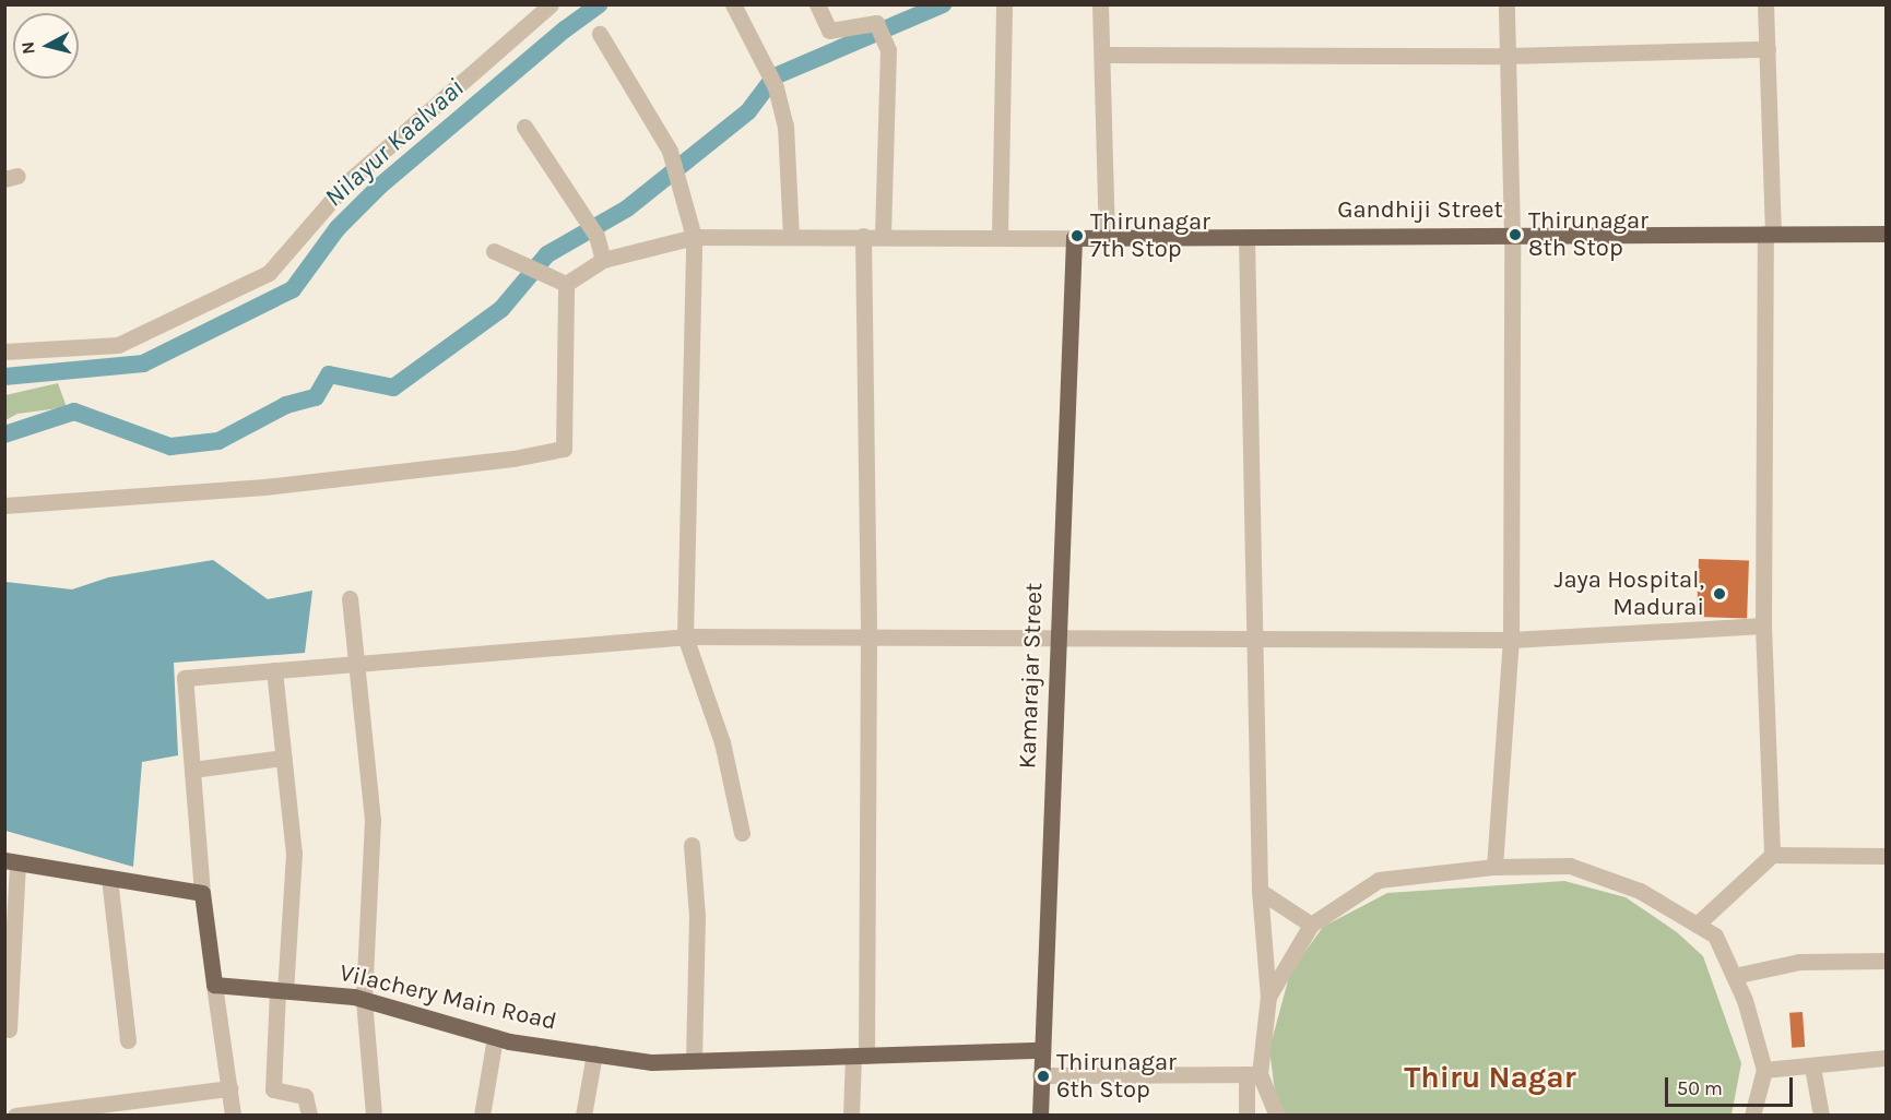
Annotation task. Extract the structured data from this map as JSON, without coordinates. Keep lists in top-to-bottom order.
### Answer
{
  "streets": {
    "main road": ["Gandhiji Street", "Kamarajar Street", "Vilachery Main Road"]
  },
  "crossings": [
    ["Gandhiji Street", "Kamarajar Street"],
    ["Kamarajar Street", "Vilachery Main Road"]
  ],
  "districts": ["Thiru Nagar"],
  "water": ["Nilayur Kaalvaai"],
  "places": [
    "Thirunagar 8th Stop",
    "Thirunagar 7th Stop",
    "Jaya Hospital, Madurai",
    "Thirunagar 6th Stop"
  ],
  "scale_bar": "50 m",
  "north": "left"
}
